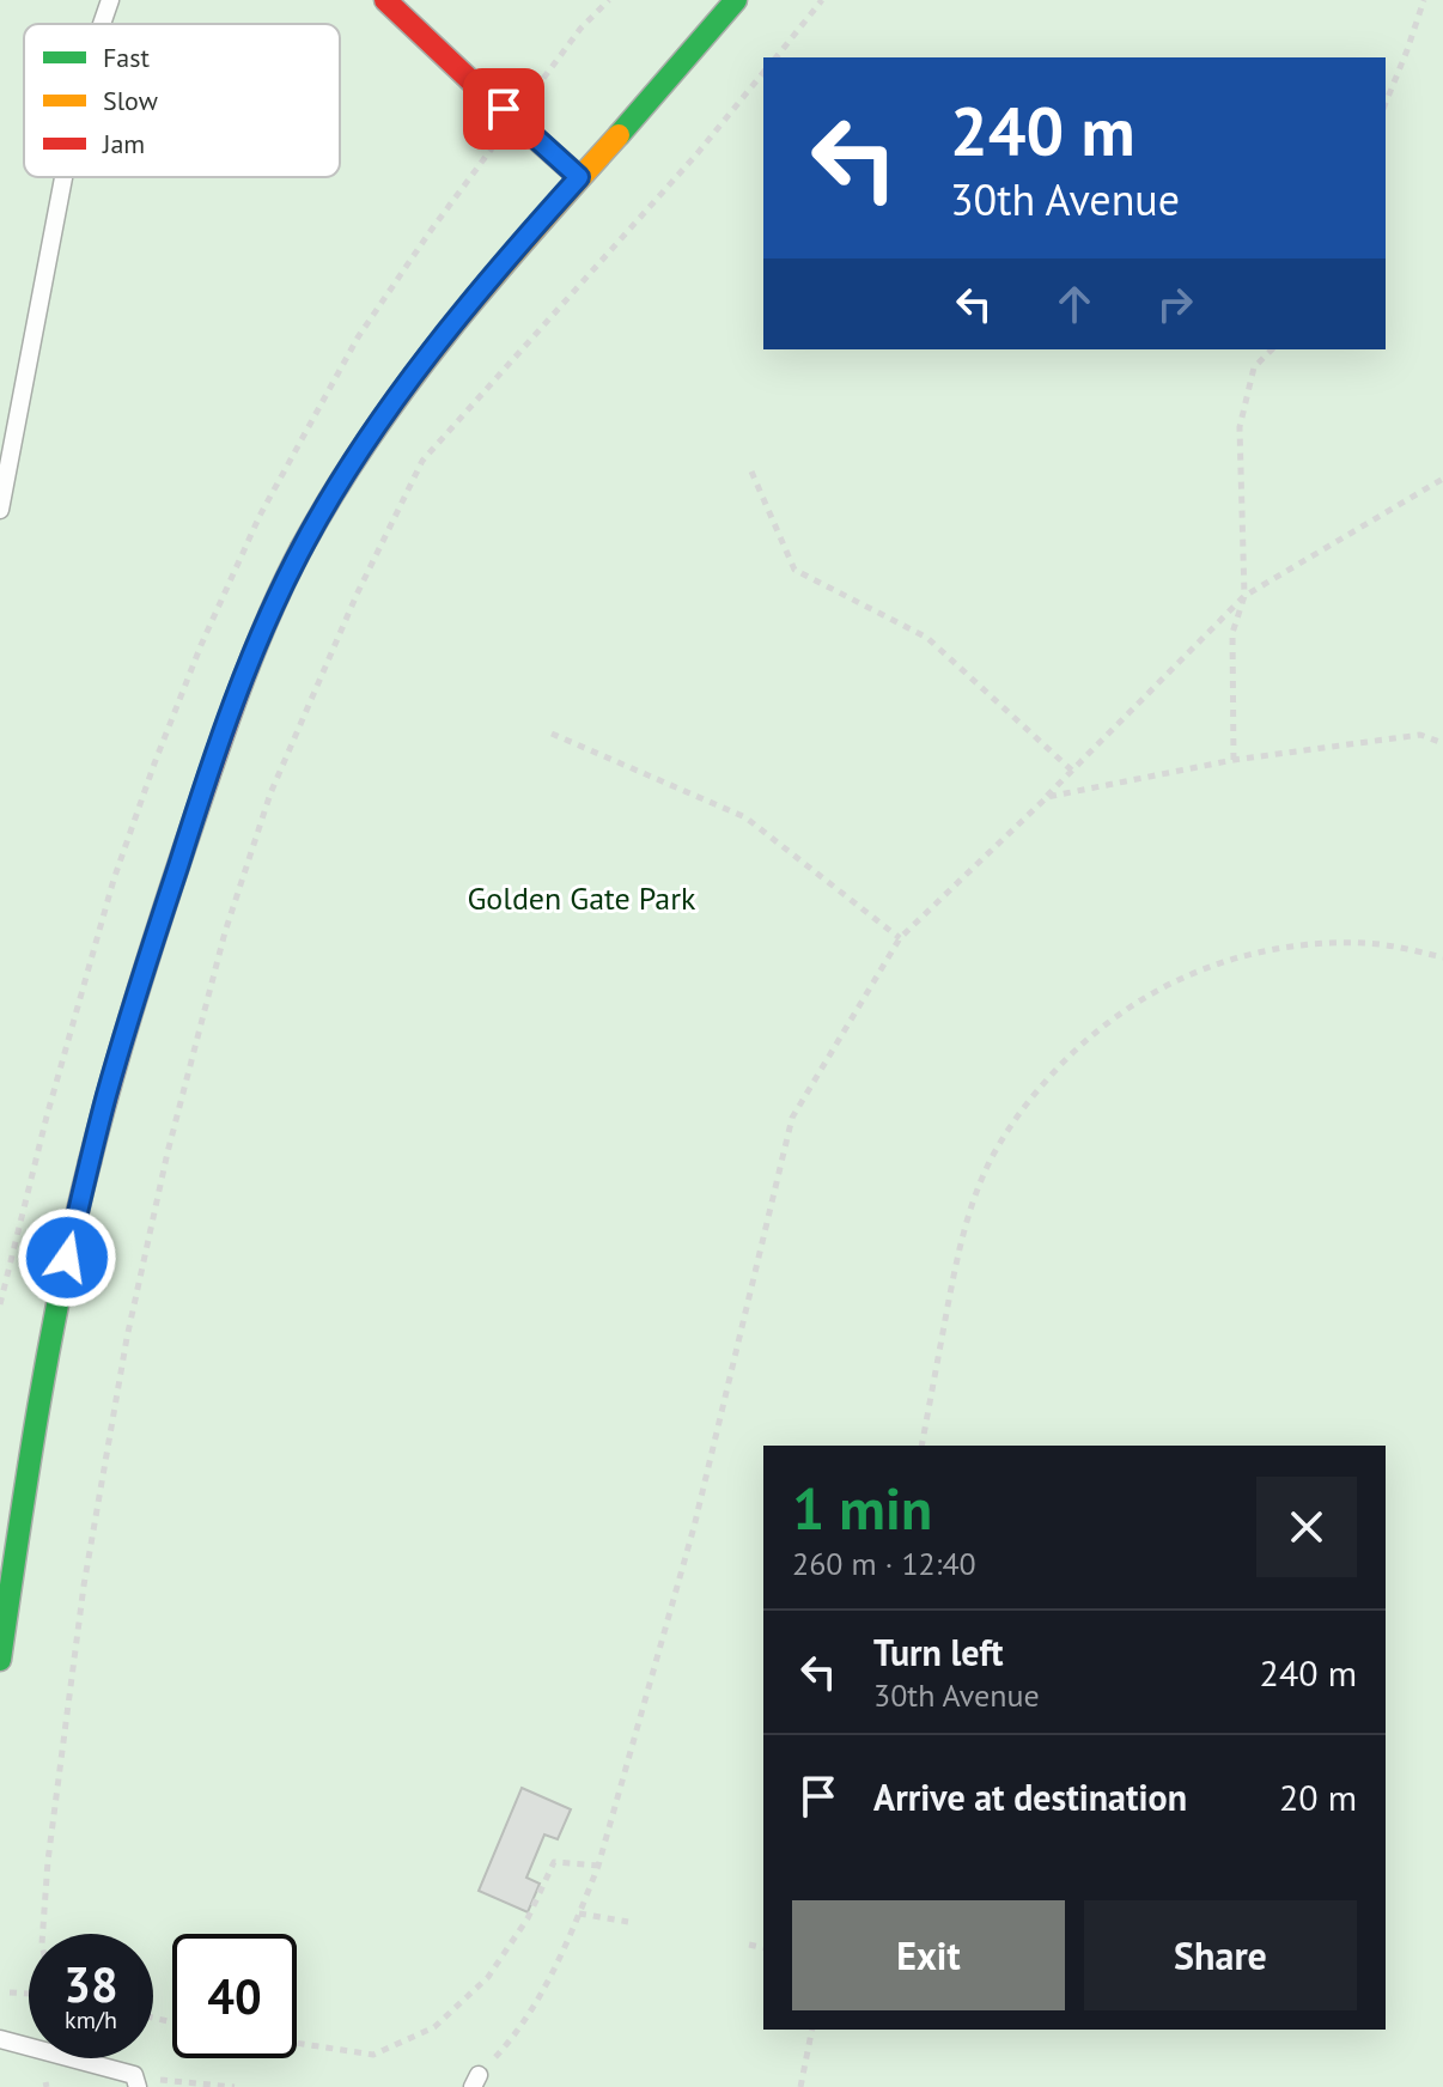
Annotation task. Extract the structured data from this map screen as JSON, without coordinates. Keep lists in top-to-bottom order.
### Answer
{
  "parks": ["Golden Gate Park"],
  "legend": ["Fast", "Slow", "Jam"],
  "page": {
    "turn": ["240 m", "30th Avenue"],
    "heading": ["1 min", "260 m · 12:40"],
    "list": [
      {
        "name": "Turn left",
        "note": "30th Avenue",
        "value": "240 m"
      },
      {
        "name": "Arrive at destination",
        "value": "20 m"
      }
    ],
    "buttons": ["Exit", "Share"],
    "speed": "38 km/h",
    "limit": "40"
  }
}
